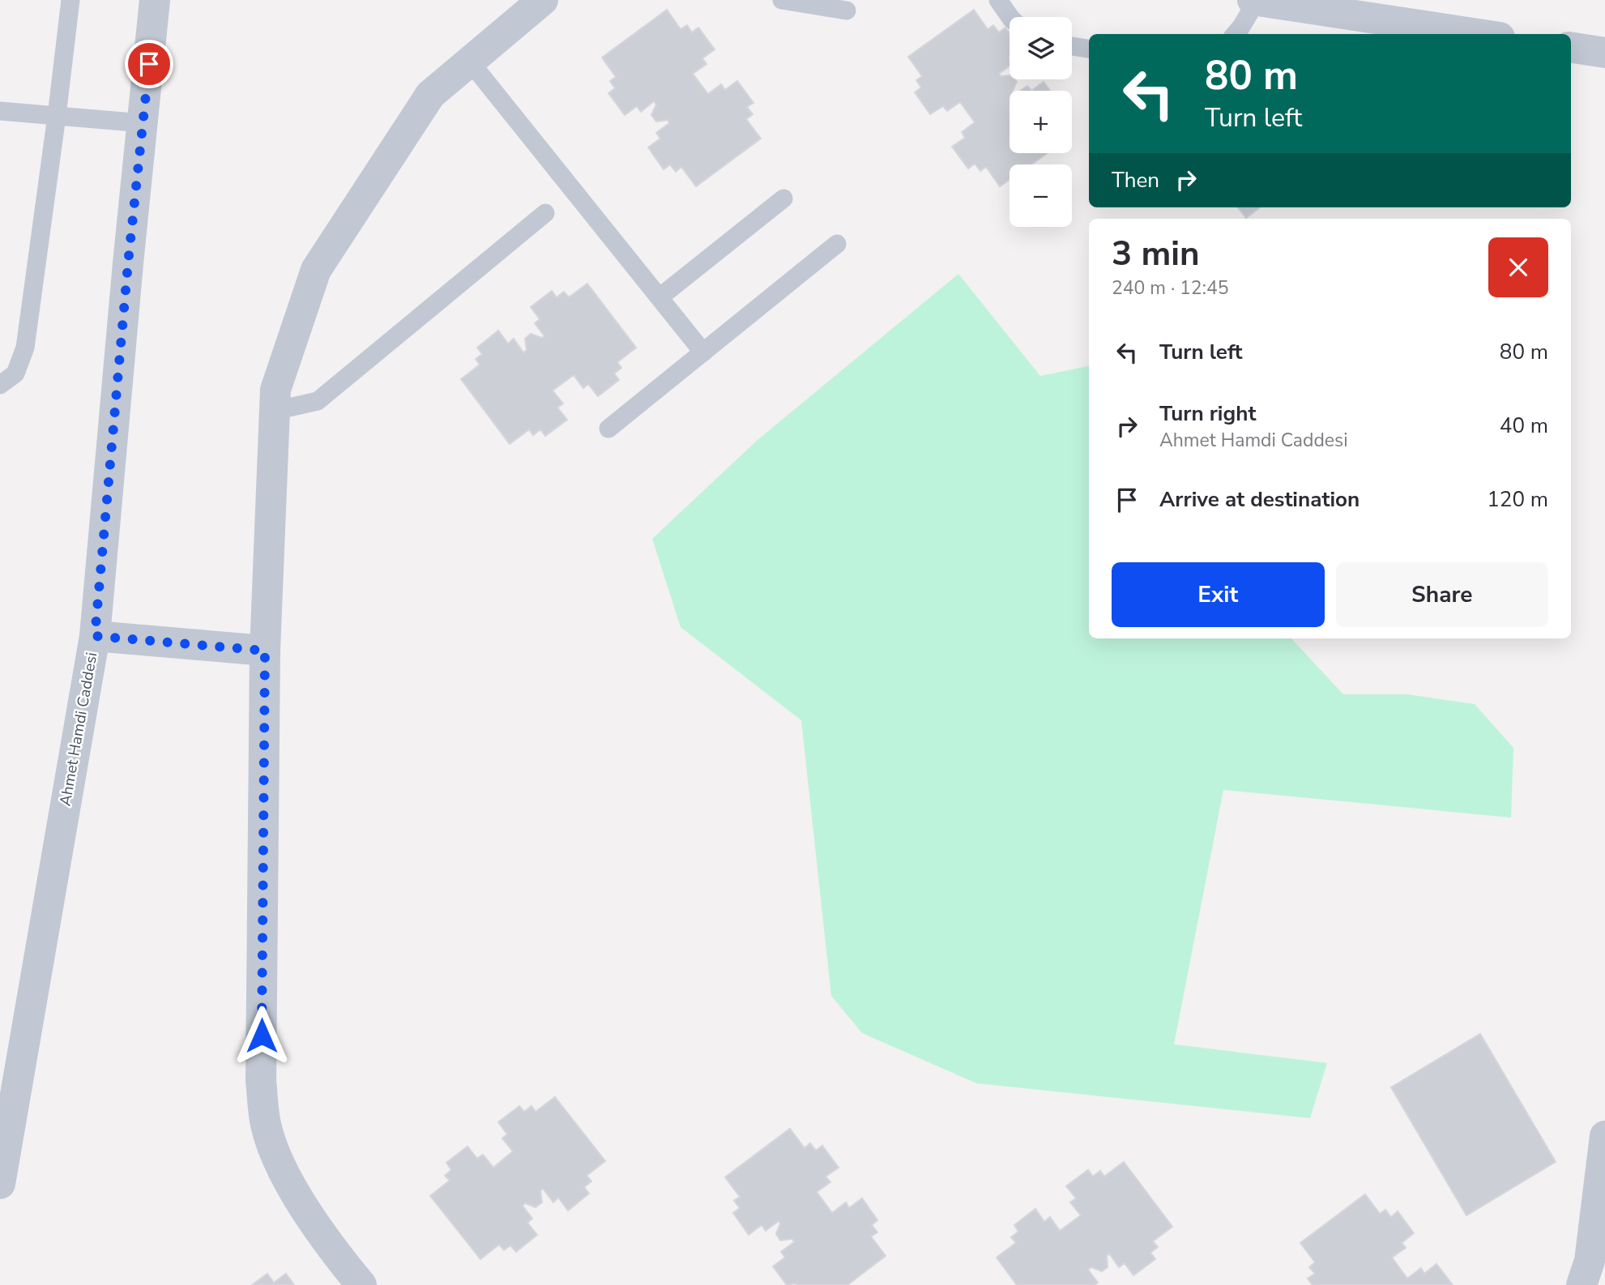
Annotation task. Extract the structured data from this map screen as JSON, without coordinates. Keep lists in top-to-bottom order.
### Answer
{
  "streets": {
    "street": ["Ahmet Hamdi Caddesi"]
  },
  "page": {
    "map_buttons": ["+", "−"],
    "turn": ["80 m", "Turn left"],
    "then": "Then",
    "heading": ["3 min", "240 m · 12:45"],
    "list": [
      {
        "name": "Turn left",
        "value": "80 m"
      },
      {
        "name": "Turn right",
        "note": "Ahmet Hamdi Caddesi",
        "value": "40 m"
      },
      {
        "name": "Arrive at destination",
        "value": "120 m"
      }
    ],
    "buttons": ["Exit", "Share"]
  }
}
